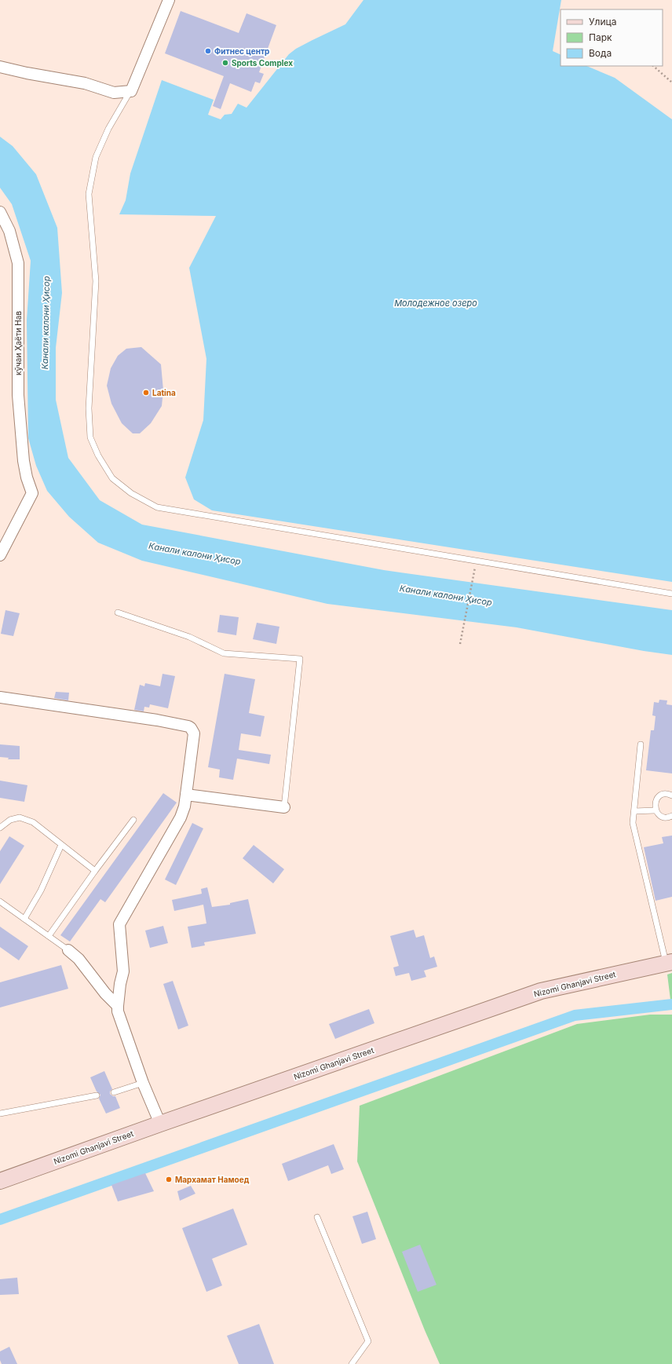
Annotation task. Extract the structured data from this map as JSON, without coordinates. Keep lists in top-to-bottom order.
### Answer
{
  "streets": {
    "street": ["кӯчаи Ҳаёти Нав", "Nizomi Ghanjavi Street"]
  },
  "water": ["Молодежное озеро", "Канали калони Ҳисор"],
  "places": [
    "Фитнес центр",
    "Sports Complex",
    "Latina",
    "Мархамат Намоед"
  ],
  "legend": ["Улица", "Парк", "Вода"]
}
